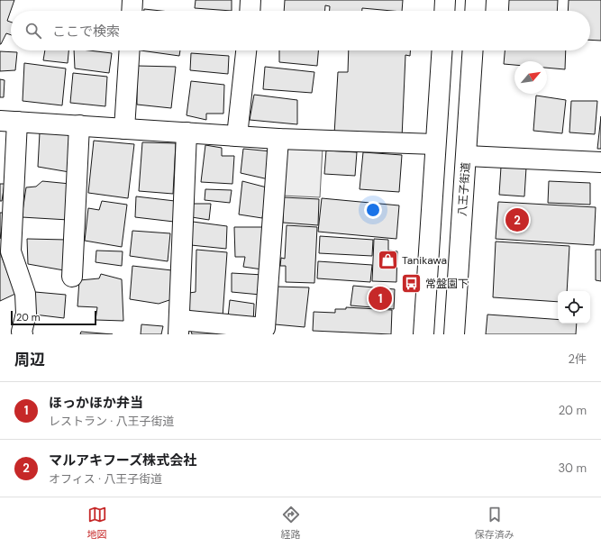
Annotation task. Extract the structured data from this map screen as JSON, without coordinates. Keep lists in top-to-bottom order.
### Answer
{
  "streets": {
    "main road": ["八王子街道"]
  },
  "places": {
    "shop": ["Tanikawa"],
    "bus stop": ["常盤園下"]
  },
  "scale_bar": "20 m",
  "north": "top right",
  "page": {
    "search": "ここで検索",
    "pins": ["2", "1"],
    "scale": "20 m",
    "heading": ["周辺", "2件"],
    "list": [
      {
        "mark": "1",
        "name": "ほっかほか弁当",
        "note": "レストラン · 八王子街道",
        "value": "20 m"
      },
      {
        "mark": "2",
        "name": "マルアキフーズ株式会社",
        "note": "オフィス · 八王子街道",
        "value": "30 m"
      }
    ],
    "nav": ["地図", "経路", "保存済み"]
  }
}
